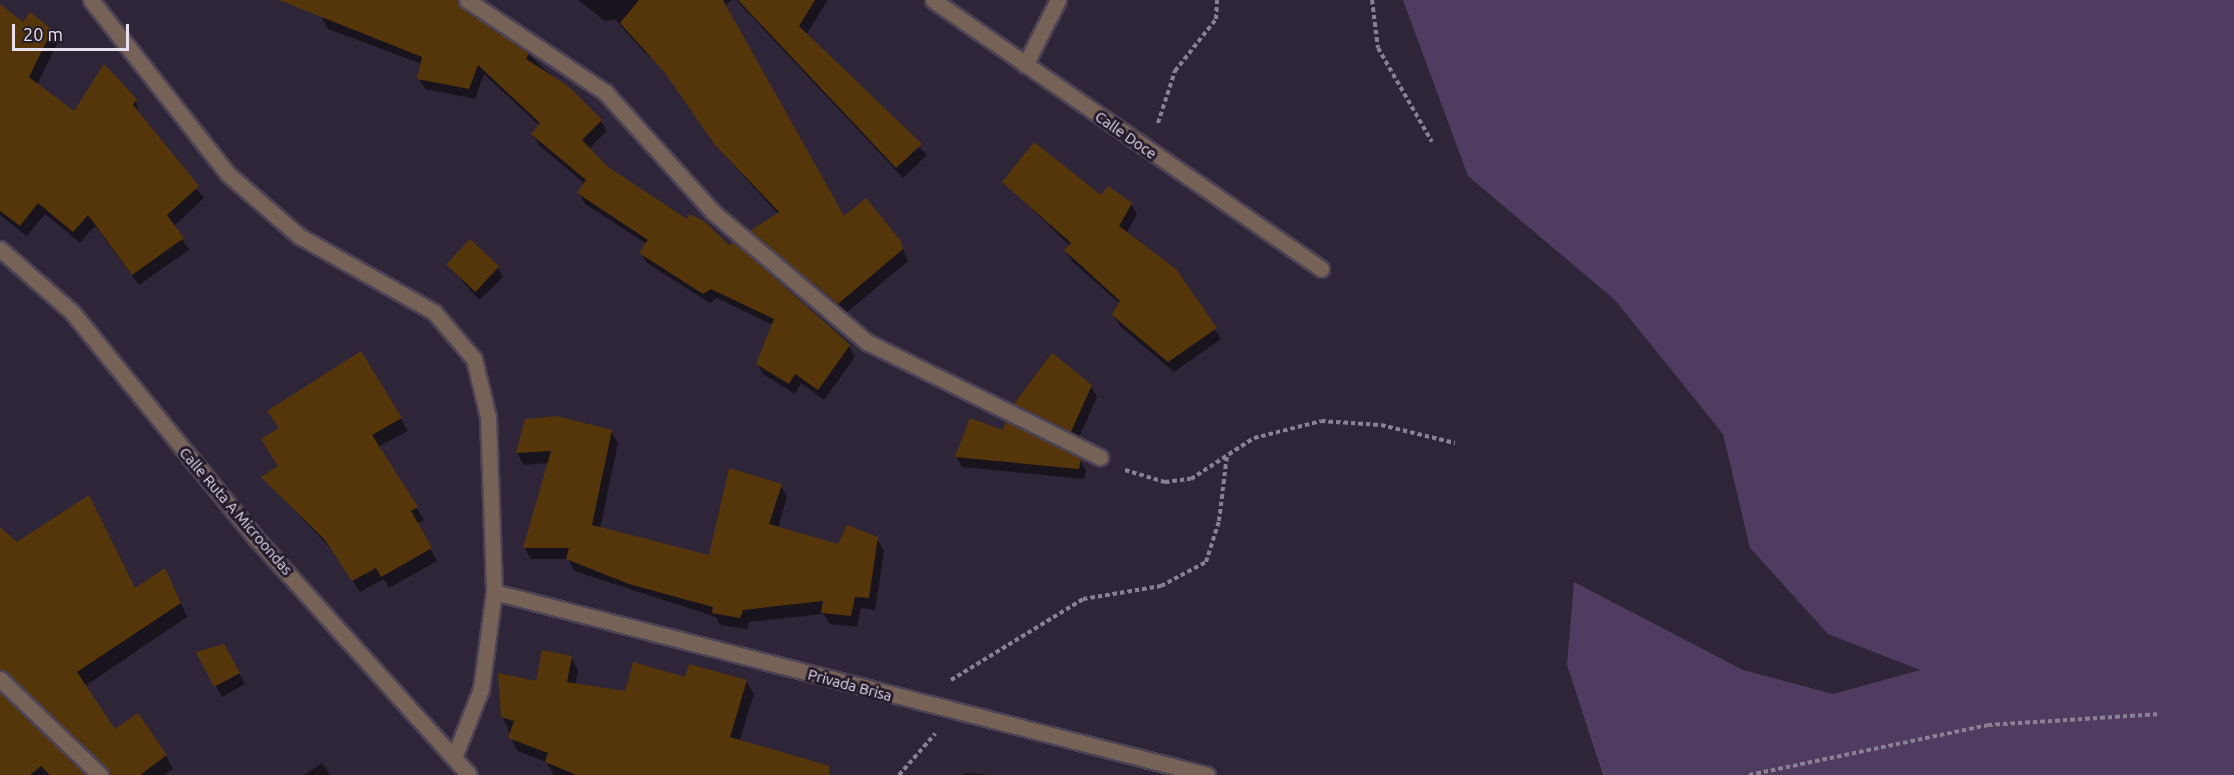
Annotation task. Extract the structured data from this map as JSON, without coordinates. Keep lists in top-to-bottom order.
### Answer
{
  "streets": {
    "street": ["Calle Doce", "Calle Ruta A Microondas", "Privada Brisa"]
  },
  "scale_bar": "20 m"
}
